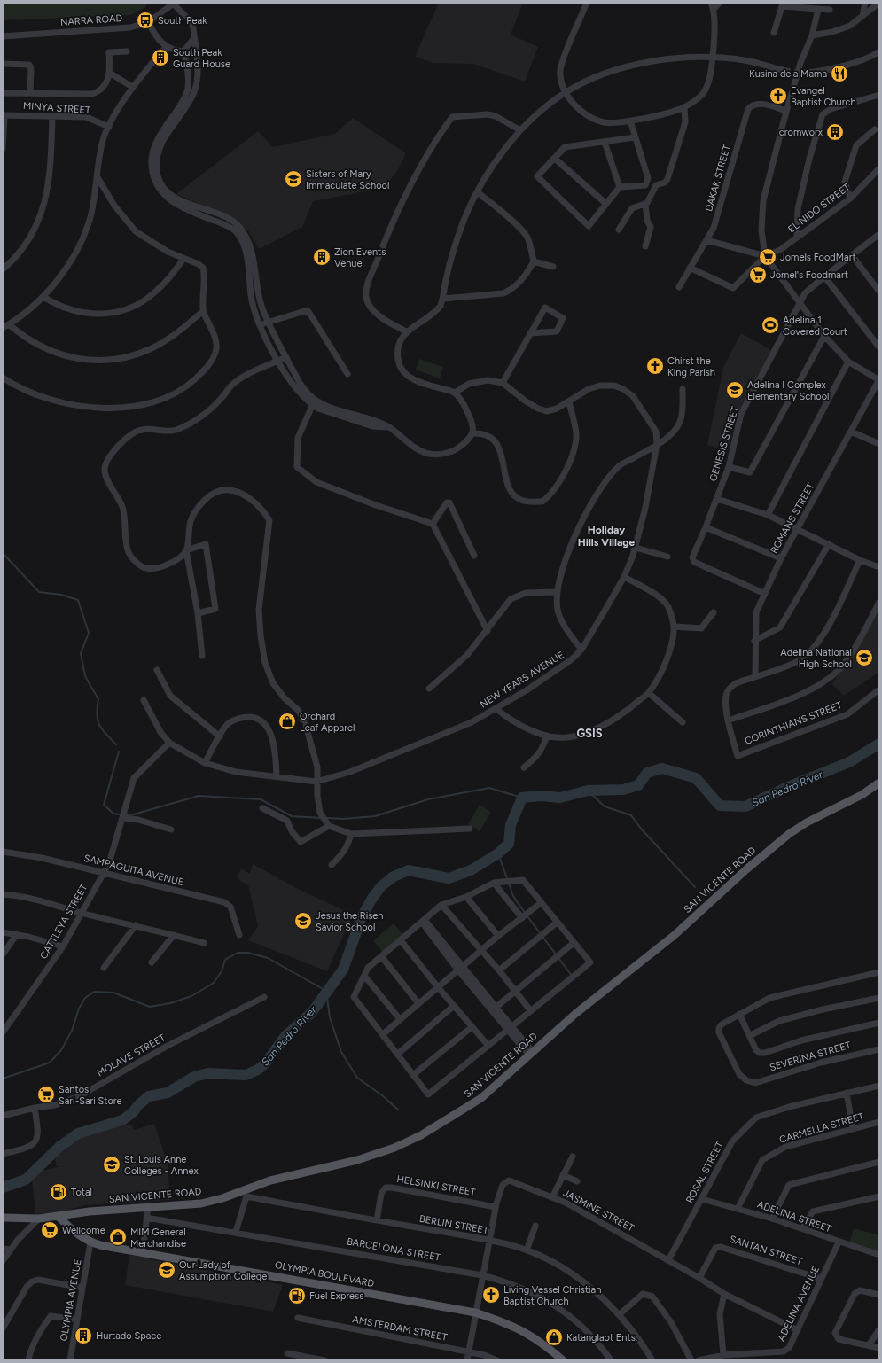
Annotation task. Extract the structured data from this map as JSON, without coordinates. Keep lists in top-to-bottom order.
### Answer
{
  "streets": {
    "main road": ["SAN VICENTE ROAD", "OLYMPIA BOULEVARD"],
    "street": [
      "NARRA ROAD",
      "MINYA STREET",
      "DAKAK STREET",
      "EL NIDO STREET",
      "GENESIS STREET",
      "ROMANS STREET",
      "NEW YEARS AVENUE",
      "CORINTHIANS STREET",
      "SAMPAGUITA AVENUE",
      "CATTLEYA STREET",
      "MOLAVE STREET",
      "SEVERINA STREET",
      "CARMELLA STREET",
      "ROSAL STREET",
      "HELSINKI STREET",
      "JASMINE STREET",
      "ADELINA STREET",
      "BERLIN STREET",
      "BARCELONA STREET",
      "SANTAN STREET",
      "OLYMPIA AVENUE",
      "ADELINA AVENUE",
      "AMSTERDAM STREET"
    ]
  },
  "crossings": [
    ["DAKAK STREET", "EL NIDO STREET"],
    ["GENESIS STREET", "ROMANS STREET"],
    ["ROMANS STREET", "CORINTHIANS STREET"],
    ["NEW YEARS AVENUE", "CATTLEYA STREET"],
    ["SAMPAGUITA AVENUE", "CATTLEYA STREET"],
    ["SAN VICENTE ROAD", "OLYMPIA BOULEVARD"],
    ["CARMELLA STREET", "ADELINA STREET"],
    ["ROSAL STREET", "JASMINE STREET"],
    ["ROSAL STREET", "ADELINA STREET"],
    ["HELSINKI STREET", "JASMINE STREET"],
    ["HELSINKI STREET", "BERLIN STREET"],
    ["JASMINE STREET", "BERLIN STREET"],
    ["JASMINE STREET", "BARCELONA STREET"],
    ["JASMINE STREET", "SANTAN STREET"],
    ["JASMINE STREET", "OLYMPIA BOULEVARD"],
    ["JASMINE STREET", "ADELINA AVENUE"],
    ["JASMINE STREET", "AMSTERDAM STREET"],
    ["ADELINA STREET", "ADELINA AVENUE"],
    ["BERLIN STREET", "BARCELONA STREET"],
    ["SANTAN STREET", "ADELINA AVENUE"],
    ["OLYMPIA BOULEVARD", "OLYMPIA AVENUE"]
  ],
  "districts": ["Holiday Hills Village", "GSIS"],
  "water": ["San Pedro River"],
  "places": {
    "bus stop": ["South Peak"],
    "building": [
      "South Peak Guard House",
      "cromworx",
      "Zion Events Venue",
      "Hurtado Space"
    ],
    "restaurant": ["Kusina dela Mama"],
    "church": ["Evangel Baptist Church", "Chirst the King Parish", "Living Vessel Christian Baptist Church"],
    "school or university": [
      "Sisters of Mary Immaculate School",
      "Adelina I Complex Elementary School",
      "Adelina National High School",
      "Jesus the Risen Savior School",
      "St. Louis Anne Colleges - Annex",
      "Our Lady of Assumption College"
    ],
    "supermarket": [
      "Jomels FoodMart",
      "Jomel's Foodmart",
      "Santos Sari-Sari Store",
      "Wellcome"
    ],
    "sports": ["Adelina 1 Covered Court"],
    "shop": ["Orchard Leaf Apparel", "MIM General Merchandise", "Katanglaot Ents."],
    "fuel station": ["Total", "Fuel Express"]
  }
}
